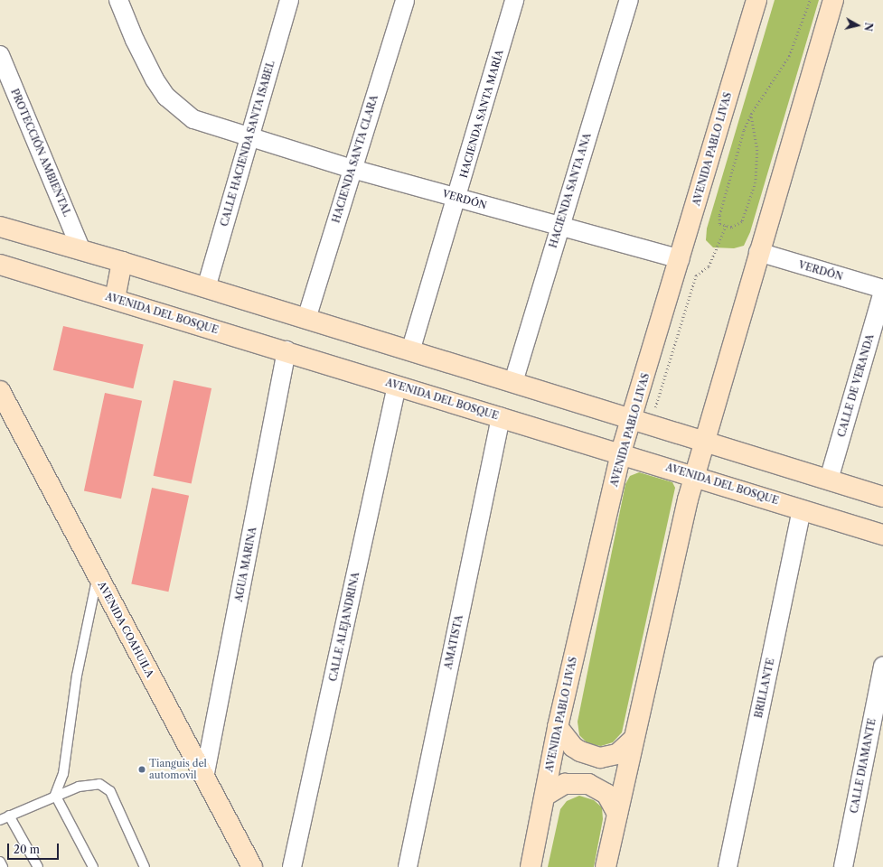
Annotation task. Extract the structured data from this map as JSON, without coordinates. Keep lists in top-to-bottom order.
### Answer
{
  "streets": {
    "street": [
      "HACIENDA SANTA MARÍA",
      "CALLE HACIENDA SANTA ISABEL",
      "AVENIDA PABLO LIVAS",
      "PROTECCIÓN AMBIENTAL",
      "HACIENDA SANTA CLARA",
      "HACIENDA SANTA ANA",
      "VERDÓN",
      "AVENIDA DEL BOSQUE",
      "CALLE DE VERANDA",
      "AGUA MARINA",
      "CALLE ALEJANDRINA",
      "AVENIDA COAHUILA",
      "AMATISTA",
      "BRILLANTE",
      "CALLE DIAMANTE"
    ]
  },
  "crossings": [
    ["HACIENDA SANTA MARÍA", "VERDÓN"],
    ["CALLE HACIENDA SANTA ISABEL", "VERDÓN"],
    ["AVENIDA PABLO LIVAS", "VERDÓN"],
    ["AVENIDA PABLO LIVAS", "AVENIDA DEL BOSQUE"],
    ["HACIENDA SANTA CLARA", "VERDÓN"],
    ["HACIENDA SANTA ANA", "VERDÓN"],
    ["VERDÓN", "CALLE DE VERANDA"],
    ["AVENIDA DEL BOSQUE", "AGUA MARINA"],
    ["AVENIDA DEL BOSQUE", "CALLE ALEJANDRINA"],
    ["AVENIDA DEL BOSQUE", "AMATISTA"],
    ["AVENIDA DEL BOSQUE", "BRILLANTE"],
    ["AGUA MARINA", "AVENIDA COAHUILA"]
  ],
  "places": ["Tianguis del automovil"],
  "scale_bar": "20 m",
  "north": "right"
}
